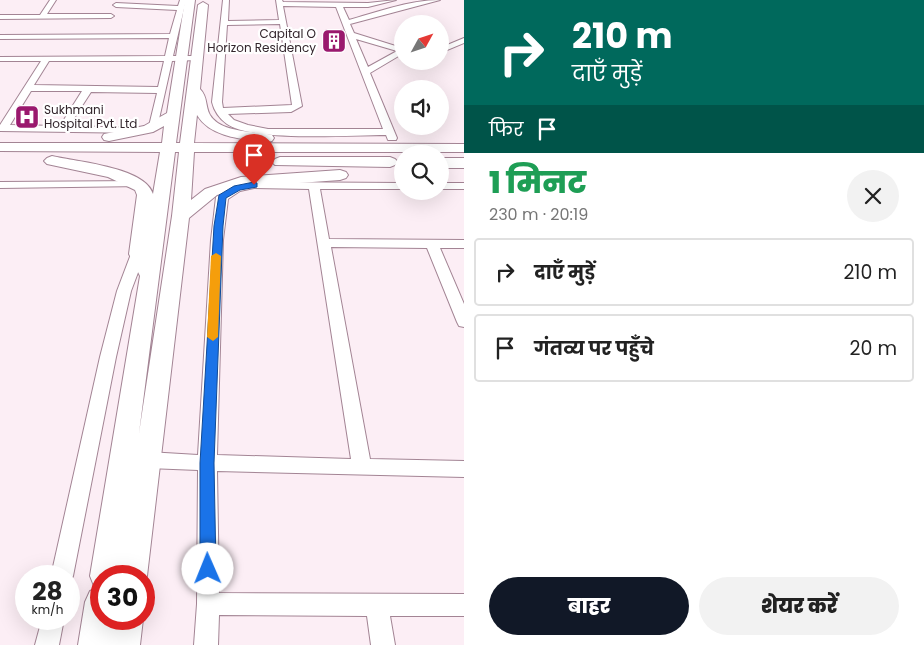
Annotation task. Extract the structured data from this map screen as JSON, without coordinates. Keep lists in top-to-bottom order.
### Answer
{
  "places": {
    "building": ["Capital O Horizon Residency"],
    "hospital": ["Sukhmani Hospital Pvt. Ltd"]
  },
  "north": "top right",
  "page": {
    "turn": ["210 m", "दाएँ मुड़ें"],
    "then": "फिर",
    "heading": ["1 मिनट", "230 m · 20:19"],
    "list": [
      {
        "name": "दाएँ मुड़ें",
        "value": "210 m"
      },
      {
        "name": "गंतव्य पर पहुँचे",
        "value": "20 m"
      }
    ],
    "speed": "28 km/h",
    "limit": "30",
    "buttons": ["बाहर", "शेयर करें"]
  }
}
